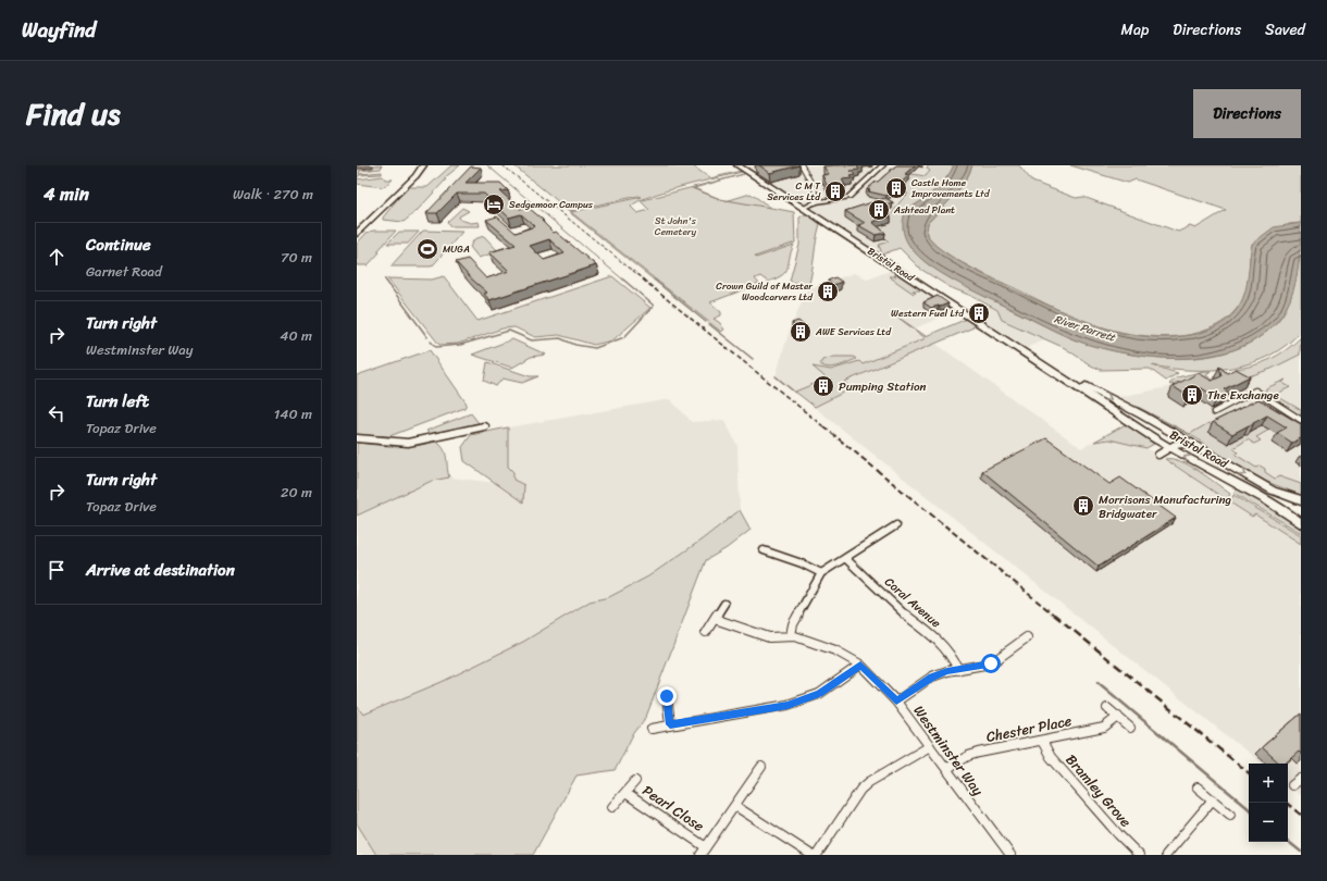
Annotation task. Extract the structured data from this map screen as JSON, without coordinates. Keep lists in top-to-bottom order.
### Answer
{
  "streets": {
    "main road": ["Bristol Road"],
    "street": [
      "Coral Avenue",
      "Chester Place",
      "Westminster Way",
      "Bramley Grove",
      "Pearl Close"
    ]
  },
  "crossings": [
    ["Chester Place", "Westminster Way"],
    ["Chester Place", "Bramley Grove"]
  ],
  "water": ["River Parrett"],
  "parks": ["St John's Cemetery"],
  "places": {
    "building": [
      "Castle Home Improvements Ltd",
      "C M T Services Ltd",
      "Ashtead Plant",
      "Crown Guild of Master Woodcarvers Ltd",
      "Western Fuel Ltd",
      "AWE Services Ltd",
      "Pumping Station",
      "The Exchange",
      "Morrisons Manufacturing Bridgwater"
    ],
    "hotel": ["Sedgemoor Campus"],
    "sports": ["MUGA"]
  },
  "page": {
    "header": "Wayfind",
    "nav": ["Map", "Directions", "Saved"],
    "title": "Find us",
    "buttons": "Directions",
    "heading": ["4 min", "Walk · 270 m"],
    "list": [
      ["Continue", "Garnet Road", "70 m"],
      ["Turn right", "Westminster Way", "40 m"],
      ["Turn left", "Topaz Drive", "140 m"],
      ["Turn right", "Topaz Drive", "20 m"],
      "Arrive at destination"
    ],
    "map_buttons": ["+", "−"]
  }
}
